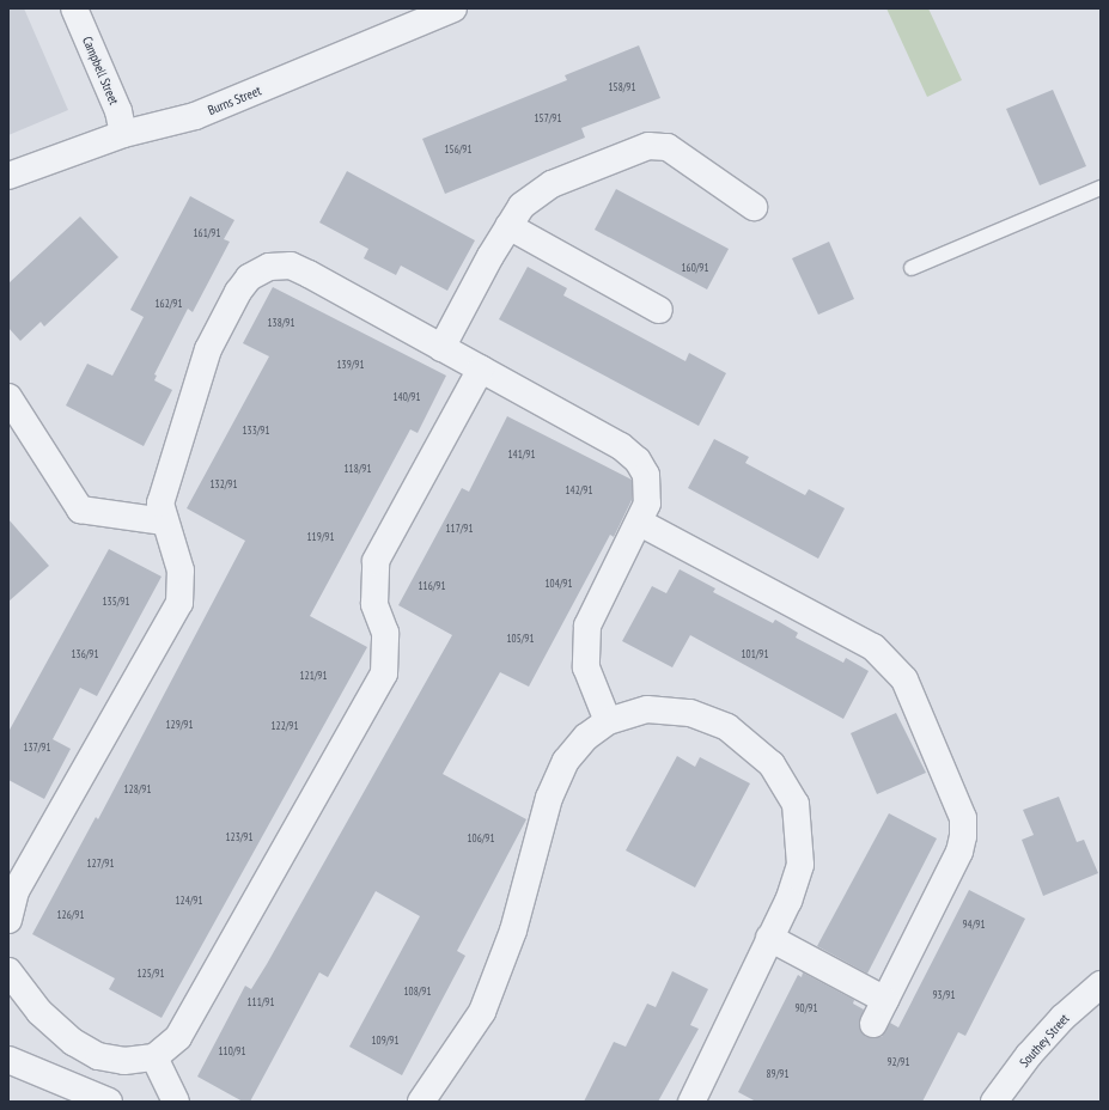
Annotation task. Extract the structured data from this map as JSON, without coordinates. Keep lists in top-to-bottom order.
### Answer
{
  "streets": {
    "street": ["Campbell Street", "Burns Street", "Southey Street"]
  },
  "crossings": [
    ["Campbell Street", "Burns Street"]
  ],
  "house_numbers": [
    "158/91",
    "157/91",
    "156/91",
    "161/91",
    "160/91",
    "162/91",
    "138/91",
    "139/91",
    "140/91",
    "133/91",
    "141/91",
    "118/91",
    "132/91",
    "142/91",
    "117/91",
    "119/91",
    "104/91",
    "116/91",
    "135/91",
    "105/91",
    "136/91",
    "101/91",
    "121/91",
    "129/91",
    "122/91",
    "137/91",
    "128/91",
    "123/91",
    "106/91",
    "127/91",
    "124/91",
    "126/91",
    "94/91",
    "125/91",
    "108/91",
    "93/91",
    "111/91",
    "90/91",
    "109/91",
    "110/91",
    "92/91",
    "89/91"
  ]
}
